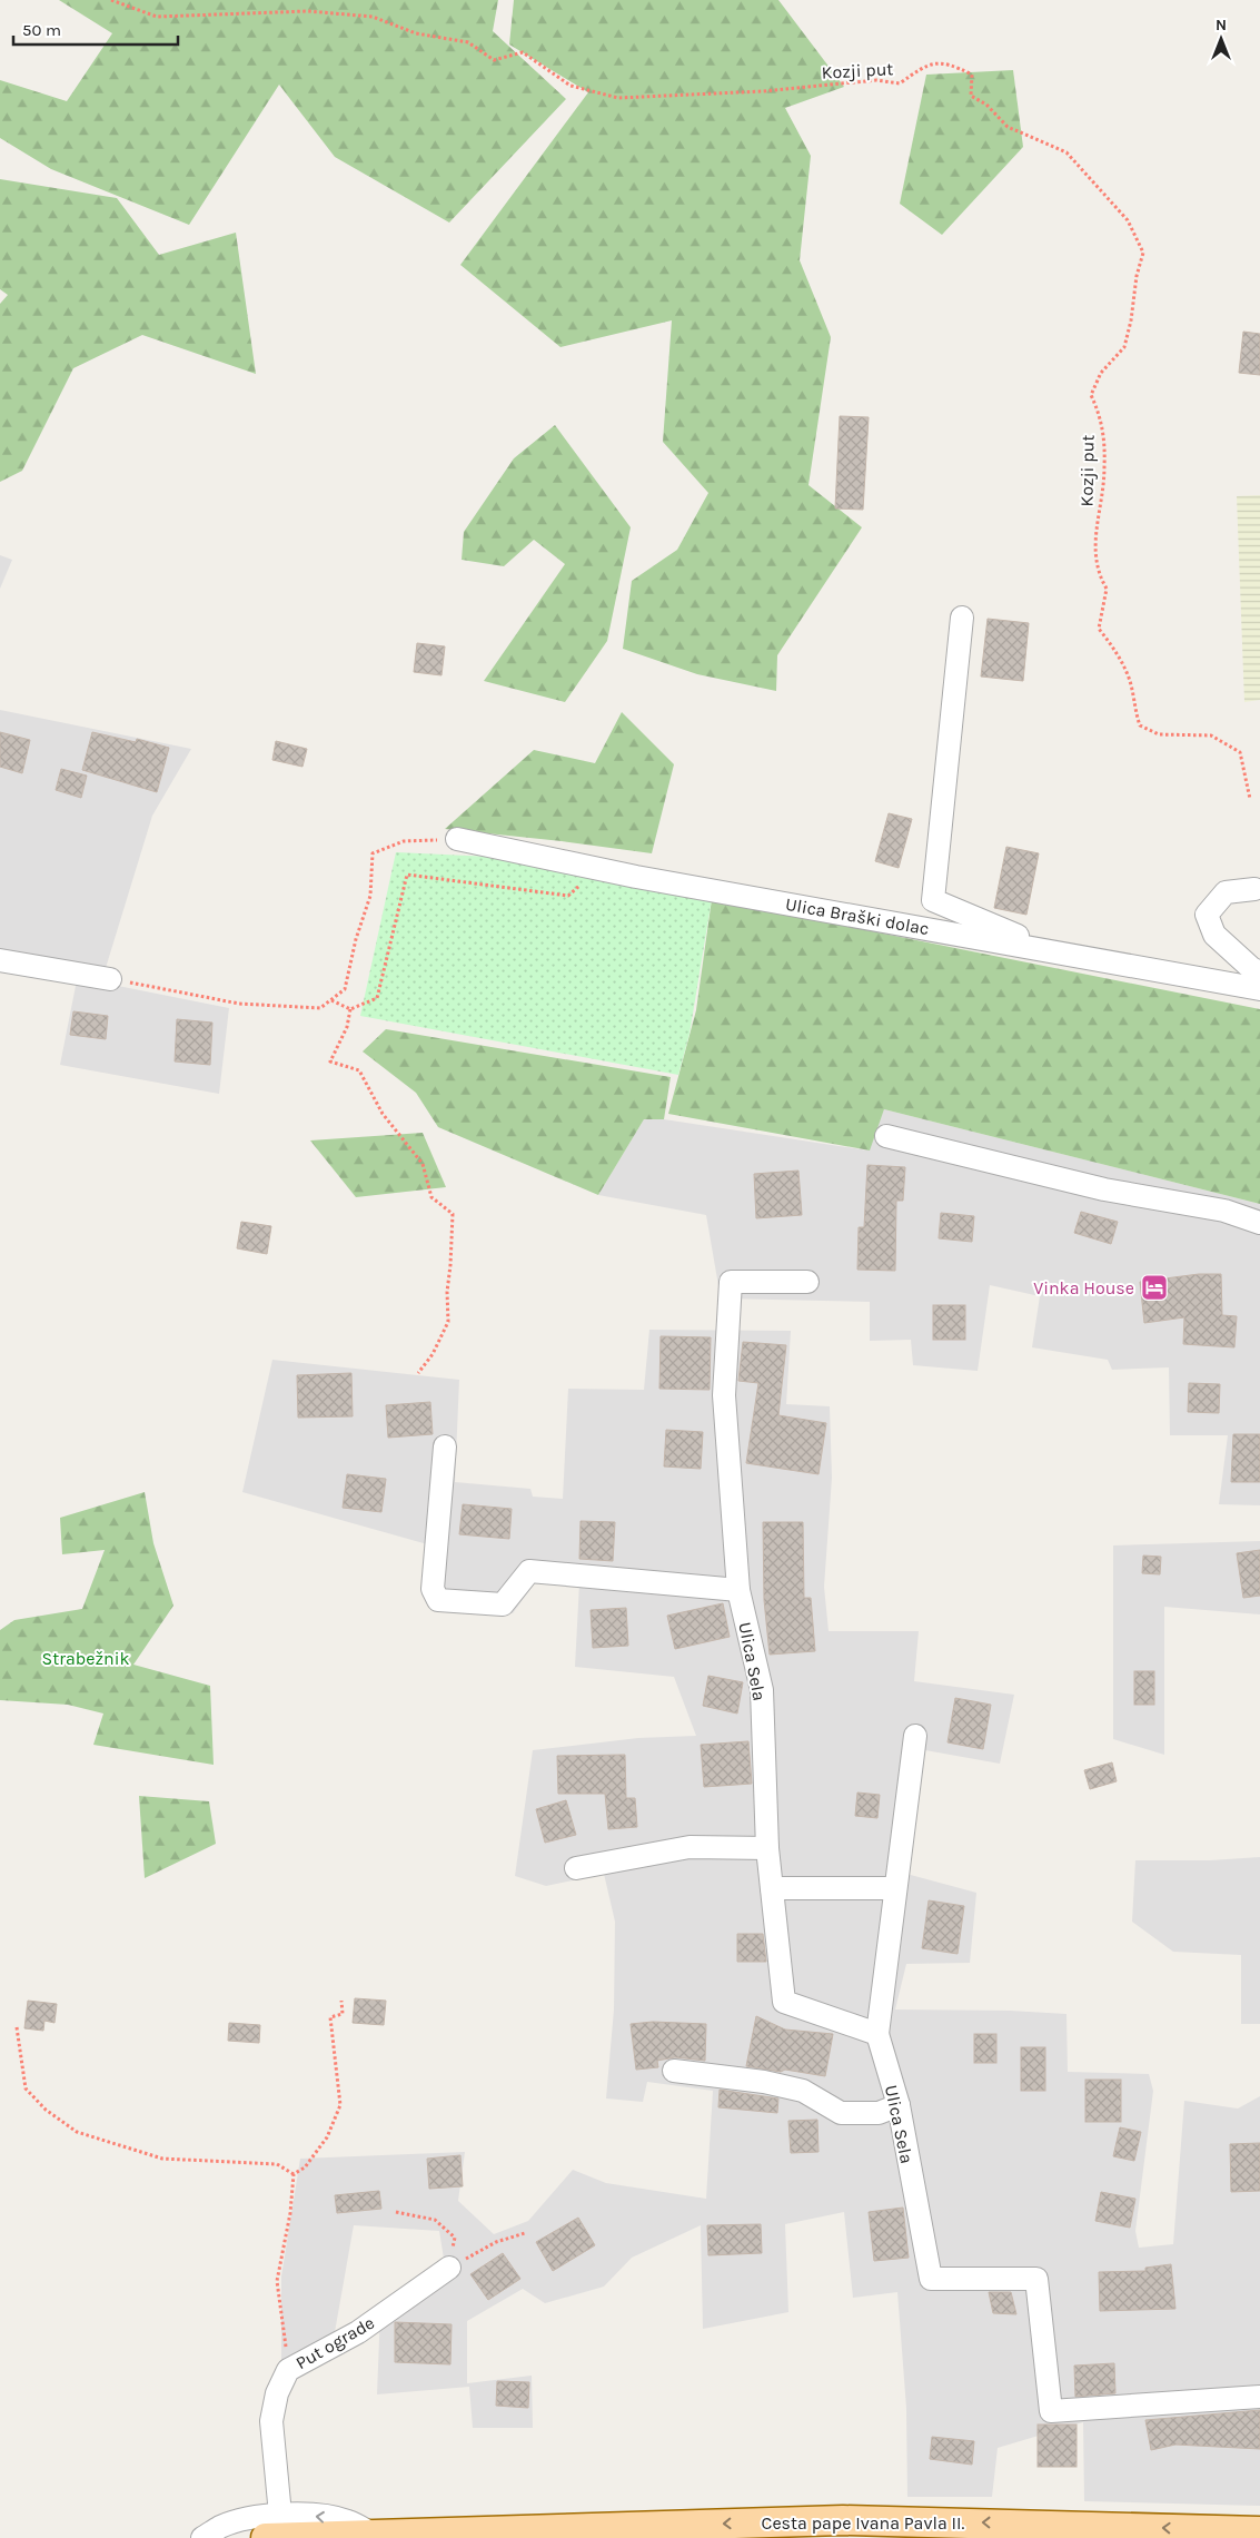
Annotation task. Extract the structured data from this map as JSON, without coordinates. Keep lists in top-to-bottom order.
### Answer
{
  "streets": {
    "main road": ["Cesta pape Ivana Pavla II."],
    "street": ["Ulica Braški dolac", "Ulica Sela", "Put ograde"],
    "path": ["Kozji put"]
  },
  "crossings": [
    ["Put ograde", "Cesta pape Ivana Pavla II."]
  ],
  "one_way": ["Cesta pape Ivana Pavla II."],
  "parks": ["Strabežnik"],
  "places": {
    "hotel": ["Vinka House"]
  },
  "scale_bar": "50 m",
  "north": "top"
}
